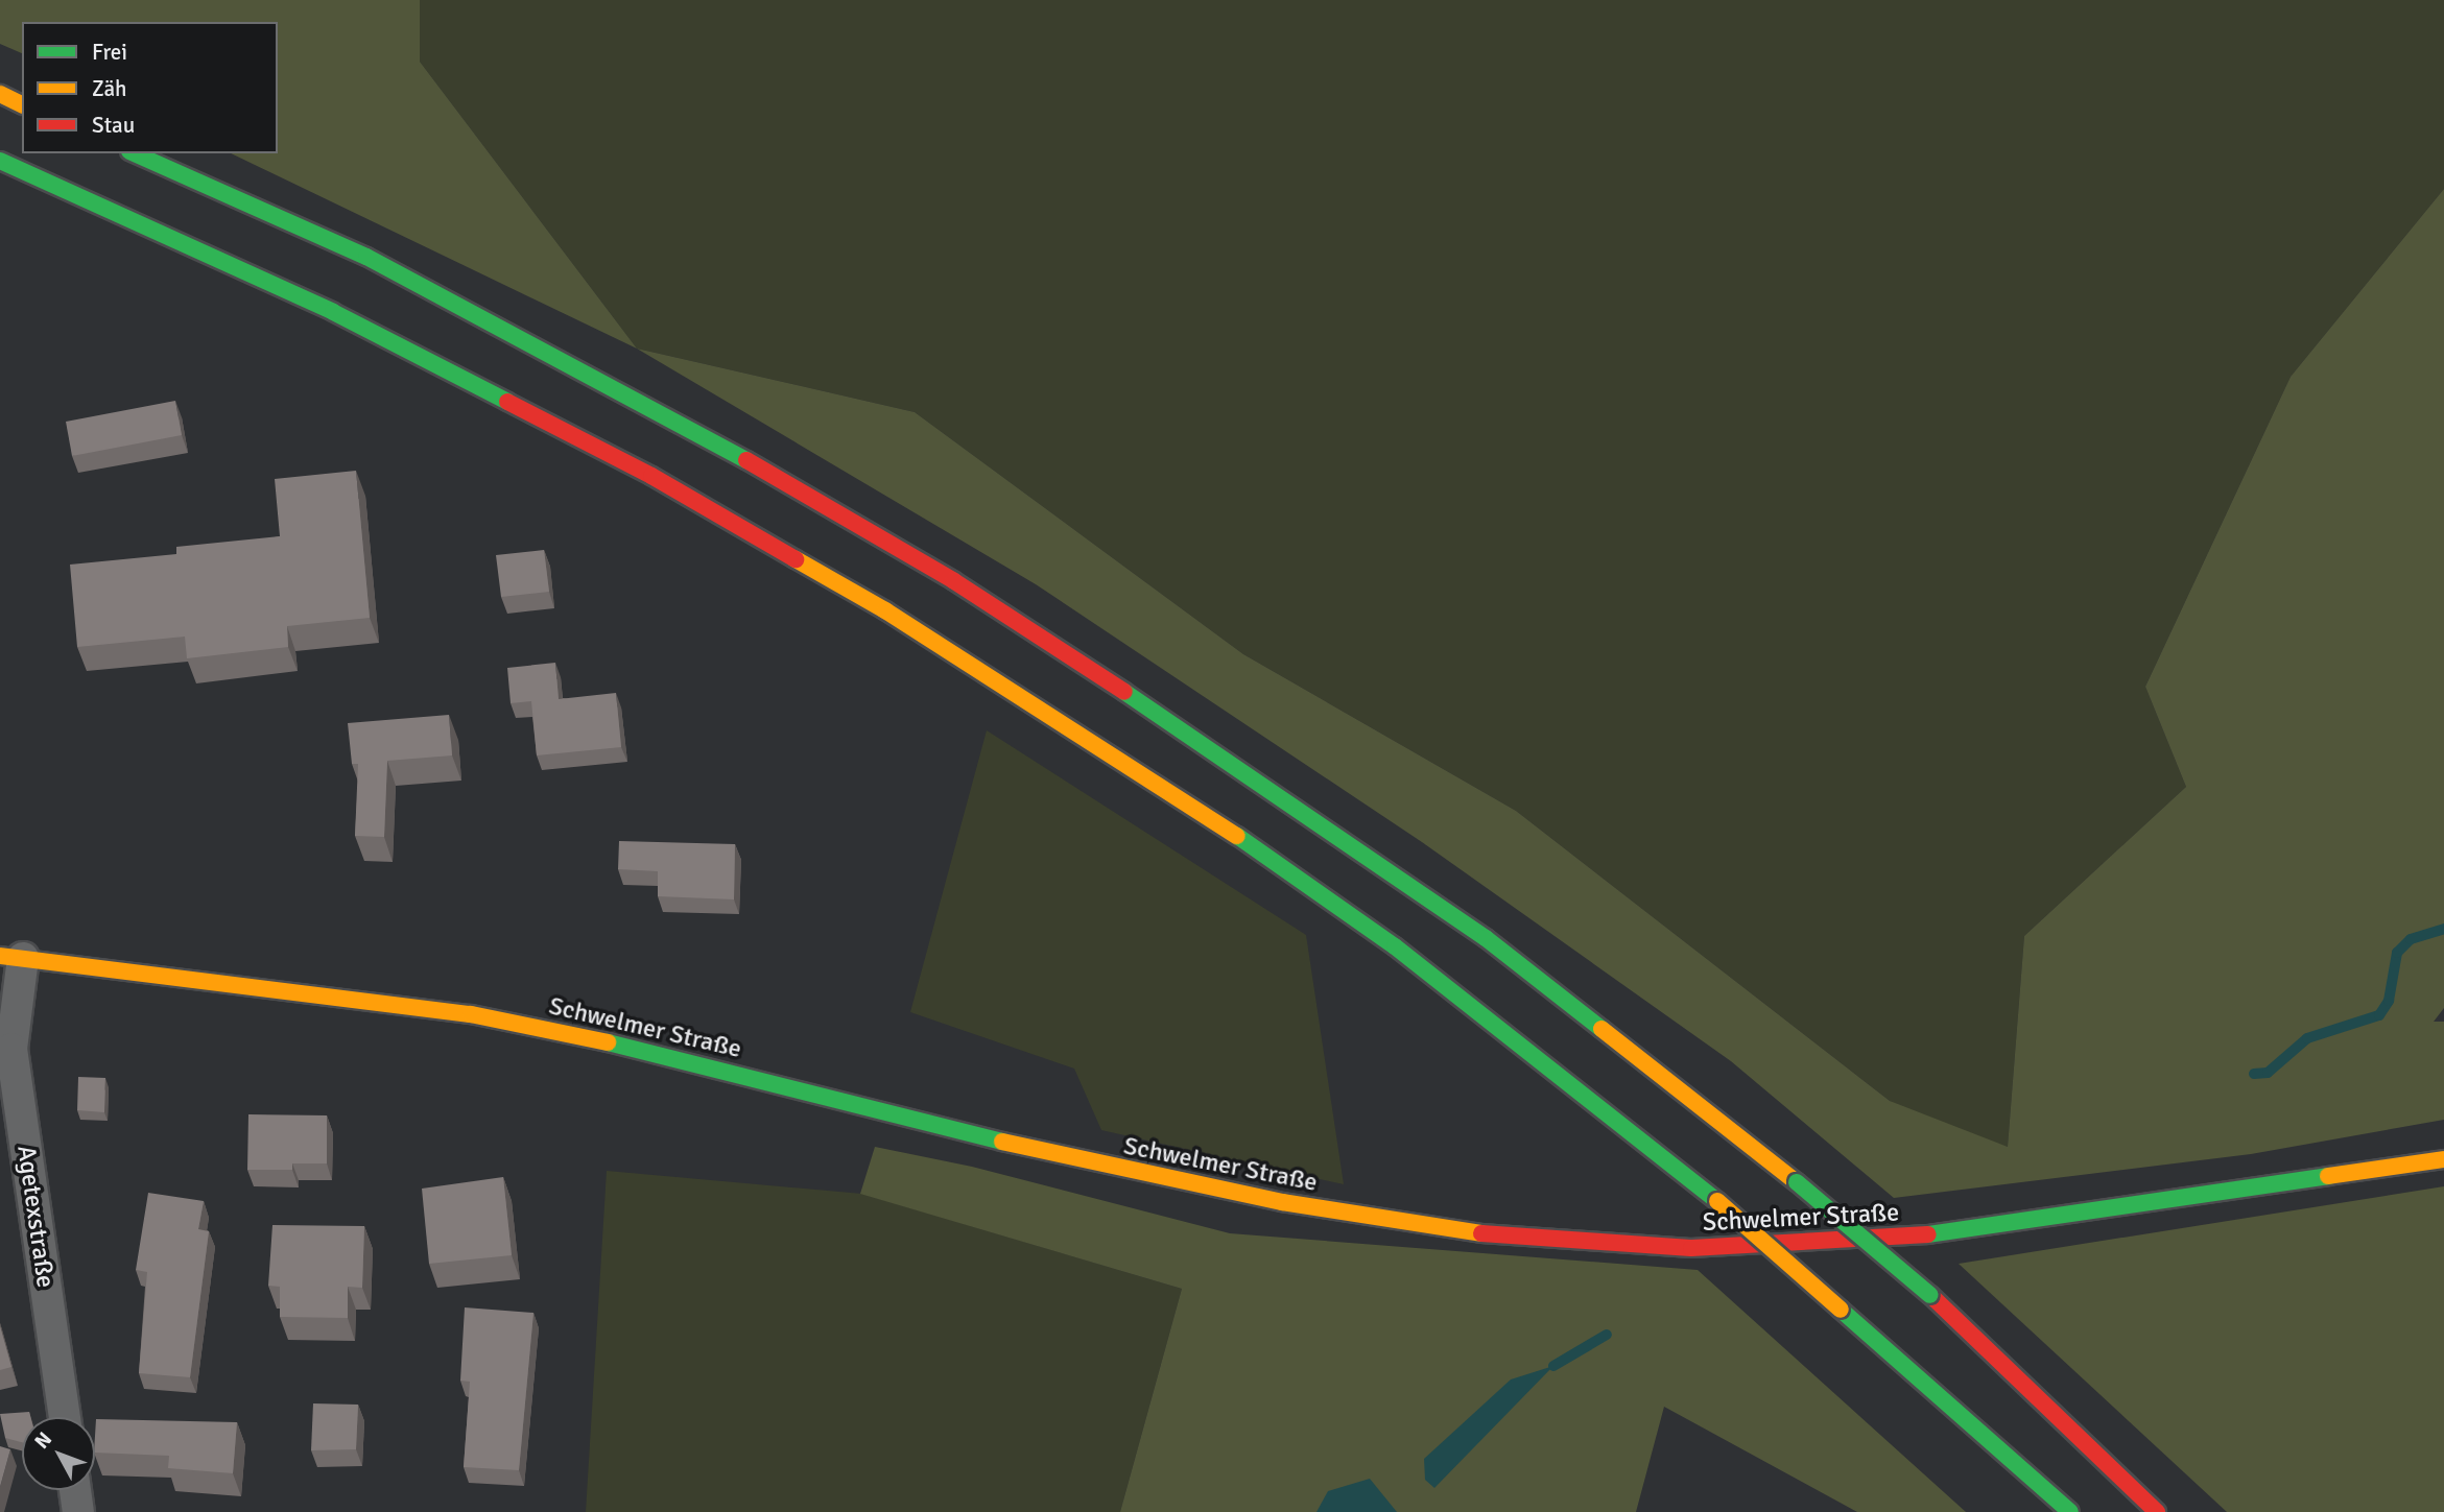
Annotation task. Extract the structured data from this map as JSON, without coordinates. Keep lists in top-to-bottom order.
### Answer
{
  "streets": {
    "main road": ["Schwelmer Straße"],
    "street": ["Agetexstraße"]
  },
  "crossings": [
    ["Schwelmer Straße", "Agetexstraße"]
  ],
  "legend": ["Frei", "Zäh", "Stau"],
  "north": "top left"
}
